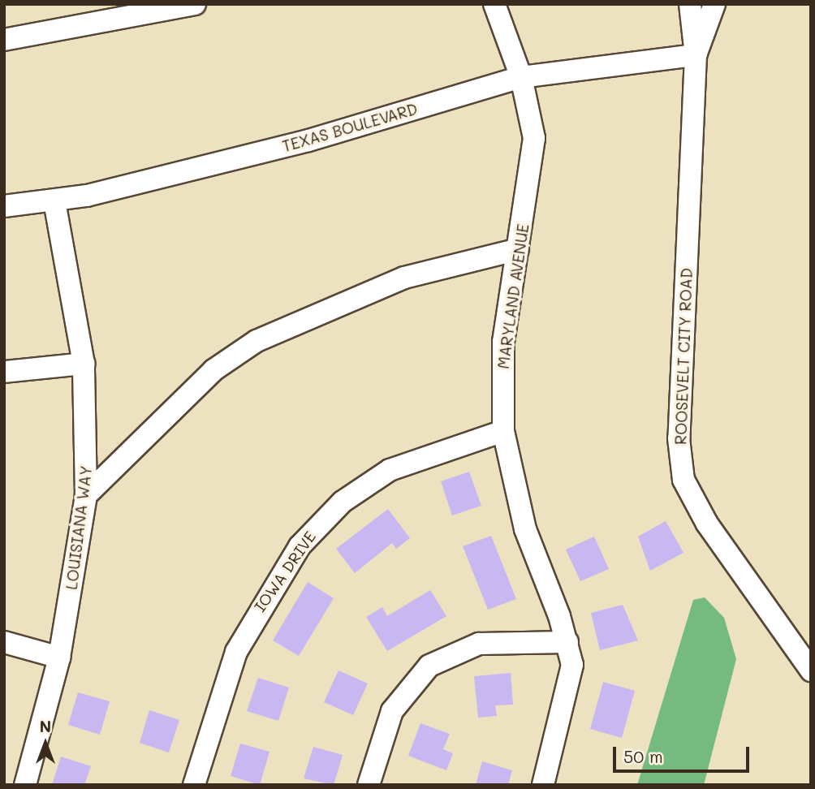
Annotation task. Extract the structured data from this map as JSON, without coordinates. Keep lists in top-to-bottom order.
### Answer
{
  "streets": {
    "street": [
      "TEXAS BOULEVARD",
      "MARYLAND AVENUE",
      "ROOSEVELT CITY ROAD",
      "LOUISIANA WAY",
      "IOWA DRIVE"
    ]
  },
  "crossings": [
    ["TEXAS BOULEVARD", "MARYLAND AVENUE"],
    ["TEXAS BOULEVARD", "ROOSEVELT CITY ROAD"],
    ["TEXAS BOULEVARD", "LOUISIANA WAY"],
    ["MARYLAND AVENUE", "IOWA DRIVE"]
  ],
  "scale_bar": "50 m",
  "north": "top"
}
